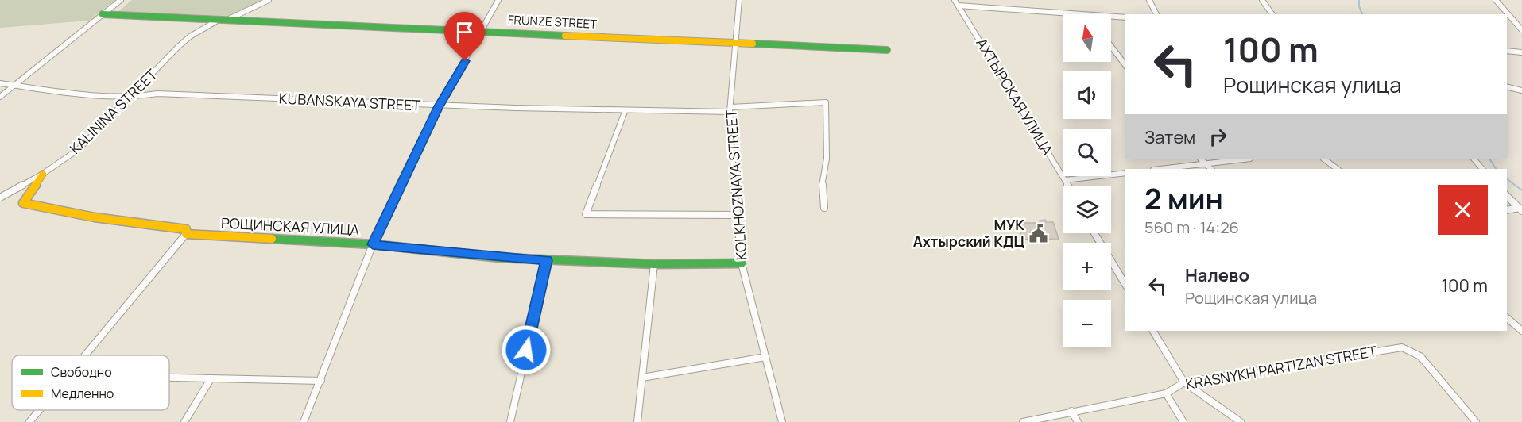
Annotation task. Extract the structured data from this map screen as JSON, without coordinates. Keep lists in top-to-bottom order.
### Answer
{
  "streets": {
    "street": [
      "FRUNZE STREET",
      "АХТЫРСКАЯ УЛИЦА",
      "KUBANSKAYA STREET",
      "KALININA STREET",
      "KOLKHOZNAYA STREET",
      "РОЩИНСКАЯ УЛИЦА",
      "KRASNYKH PARTIZAN STREET"
    ]
  },
  "crossings": [
    ["FRUNZE STREET", "KALININA STREET"],
    ["FRUNZE STREET", "KOLKHOZNAYA STREET"],
    ["KUBANSKAYA STREET", "KALININA STREET"],
    ["KUBANSKAYA STREET", "KOLKHOZNAYA STREET"],
    ["KALININA STREET", "РОЩИНСКАЯ УЛИЦА"],
    ["KOLKHOZNAYA STREET", "РОЩИНСКАЯ УЛИЦА"]
  ],
  "places": {
    "public building": ["МУК Ахтырский КДЦ"]
  },
  "legend": ["Свободно", "Медленно"],
  "north": "top",
  "page": {
    "map_buttons": ["+", "−"],
    "turn": ["100 m", "Рощинская улица"],
    "then": "Затем",
    "heading": ["2 мин", "560 m · 14:26"],
    "list": [
      {
        "name": "Налево",
        "note": "Рощинская улица",
        "value": "100 m"
      }
    ]
  }
}
